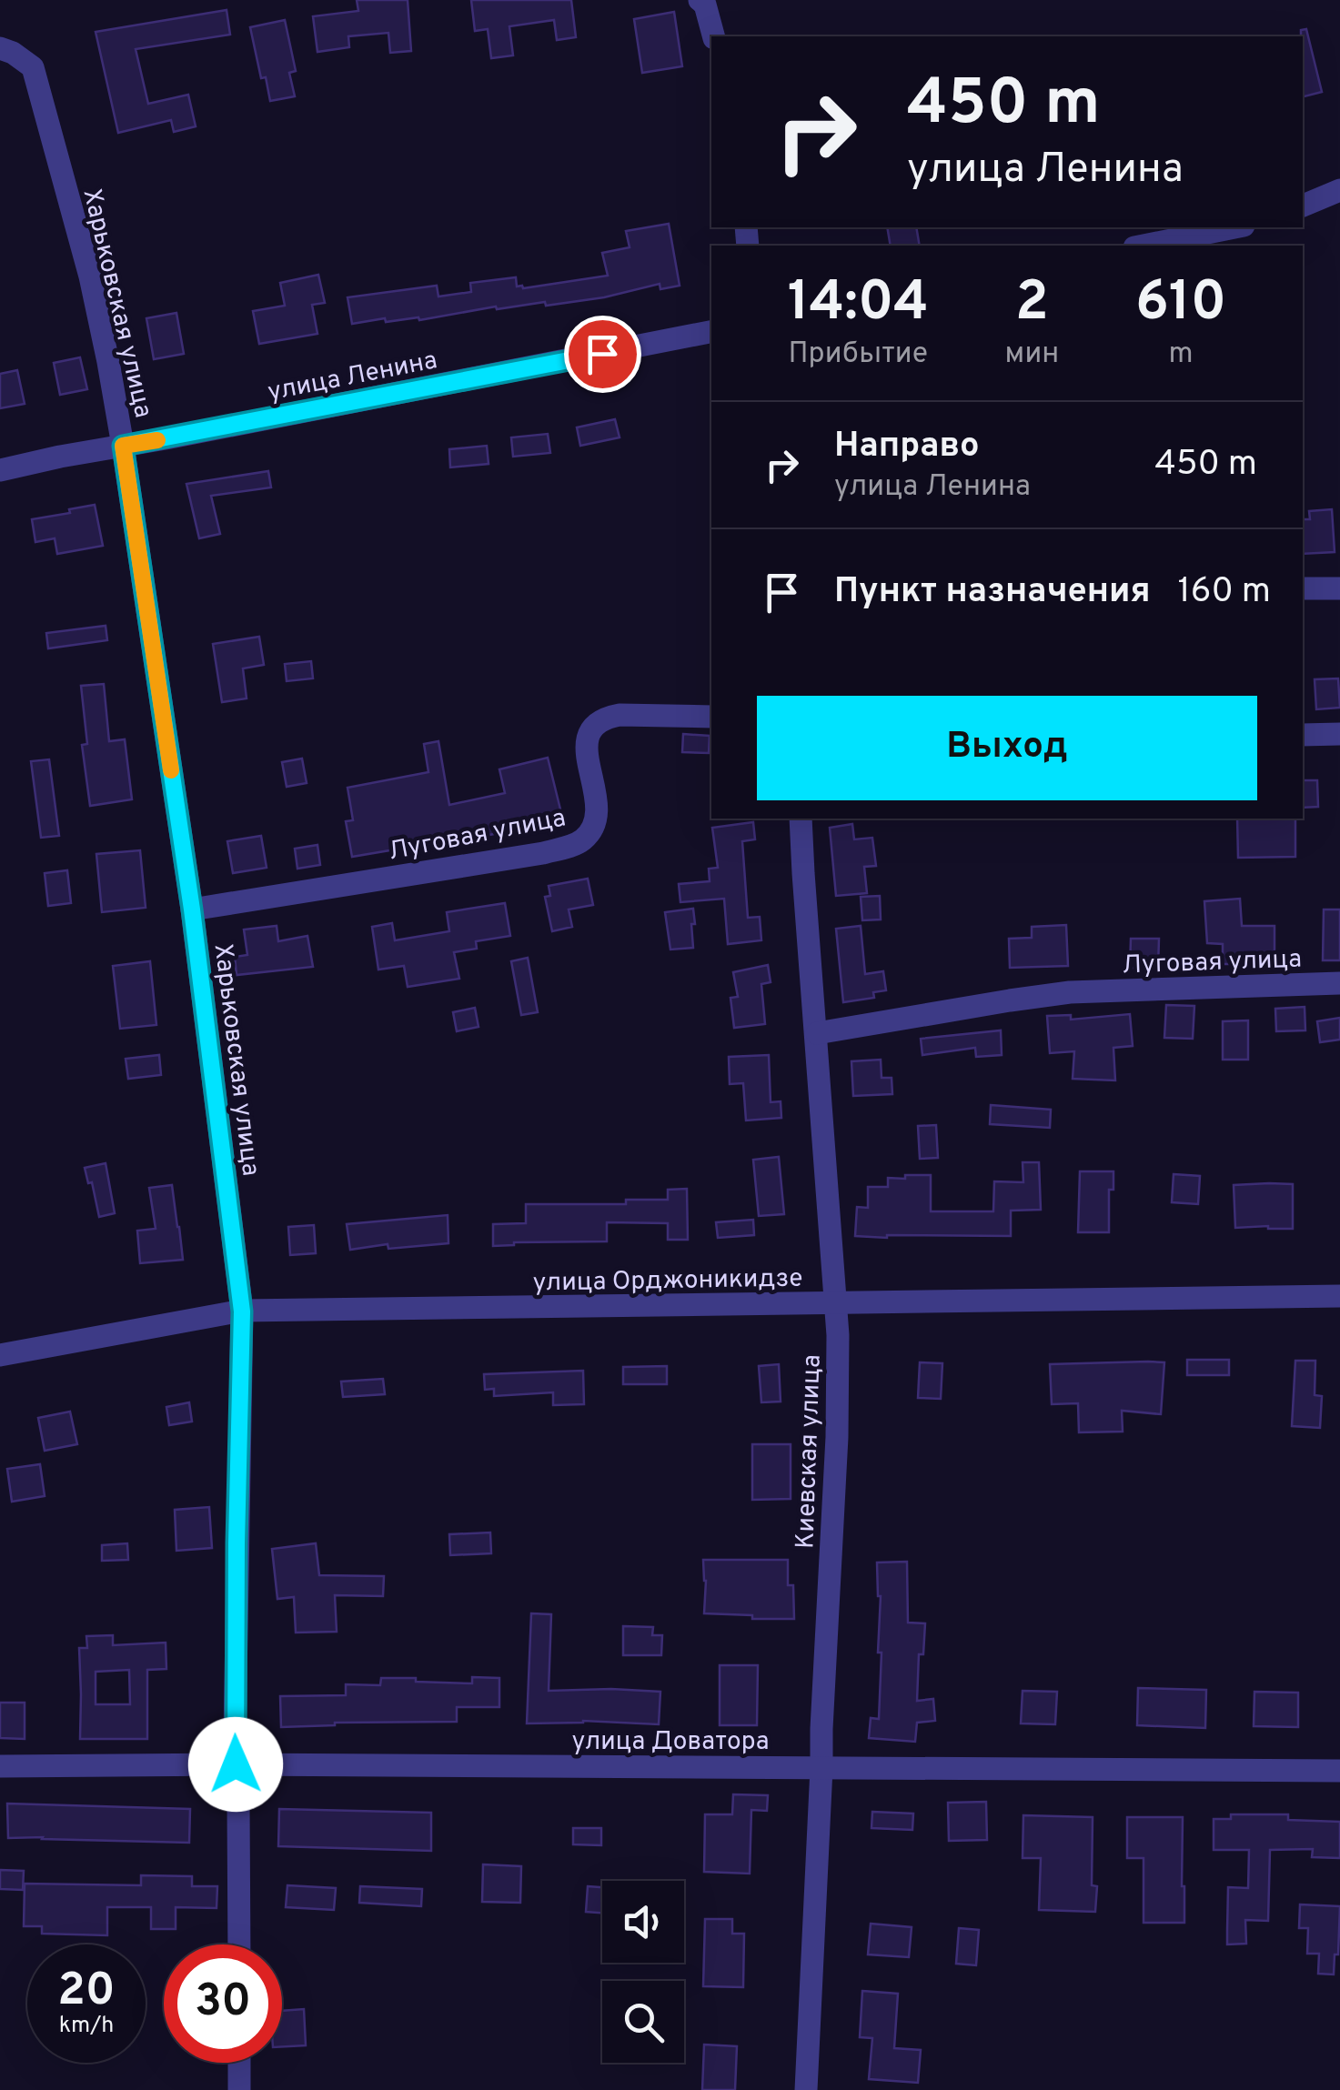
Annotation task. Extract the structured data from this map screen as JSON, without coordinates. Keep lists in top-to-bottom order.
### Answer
{
  "streets": {
    "street": [
      "Харьковская улица",
      "улица Ленина",
      "Луговая улица",
      "улица Орджоникидзе",
      "Киевская улица",
      "улица Доватора"
    ]
  },
  "crossings": [
    ["Харьковская улица", "улица Ленина"],
    ["Харьковская улица", "Луговая улица"],
    ["Харьковская улица", "улица Орджоникидзе"],
    ["Харьковская улица", "улица Доватора"],
    ["Луговая улица", "Киевская улица"],
    ["улица Орджоникидзе", "Киевская улица"],
    ["Киевская улица", "улица Доватора"]
  ],
  "page": {
    "turn": ["450 m", "улица Ленина"],
    "eta": [
      "14:04",
      "Прибытие",
      "2",
      "мин",
      "610",
      "m"
    ],
    "list": [
      {
        "name": "Направо",
        "note": "улица Ленина",
        "value": "450 m"
      },
      {
        "name": "Пункт назначения",
        "value": "160 m"
      }
    ],
    "buttons": "Выход",
    "speed": "20 km/h",
    "limit": "30"
  }
}
